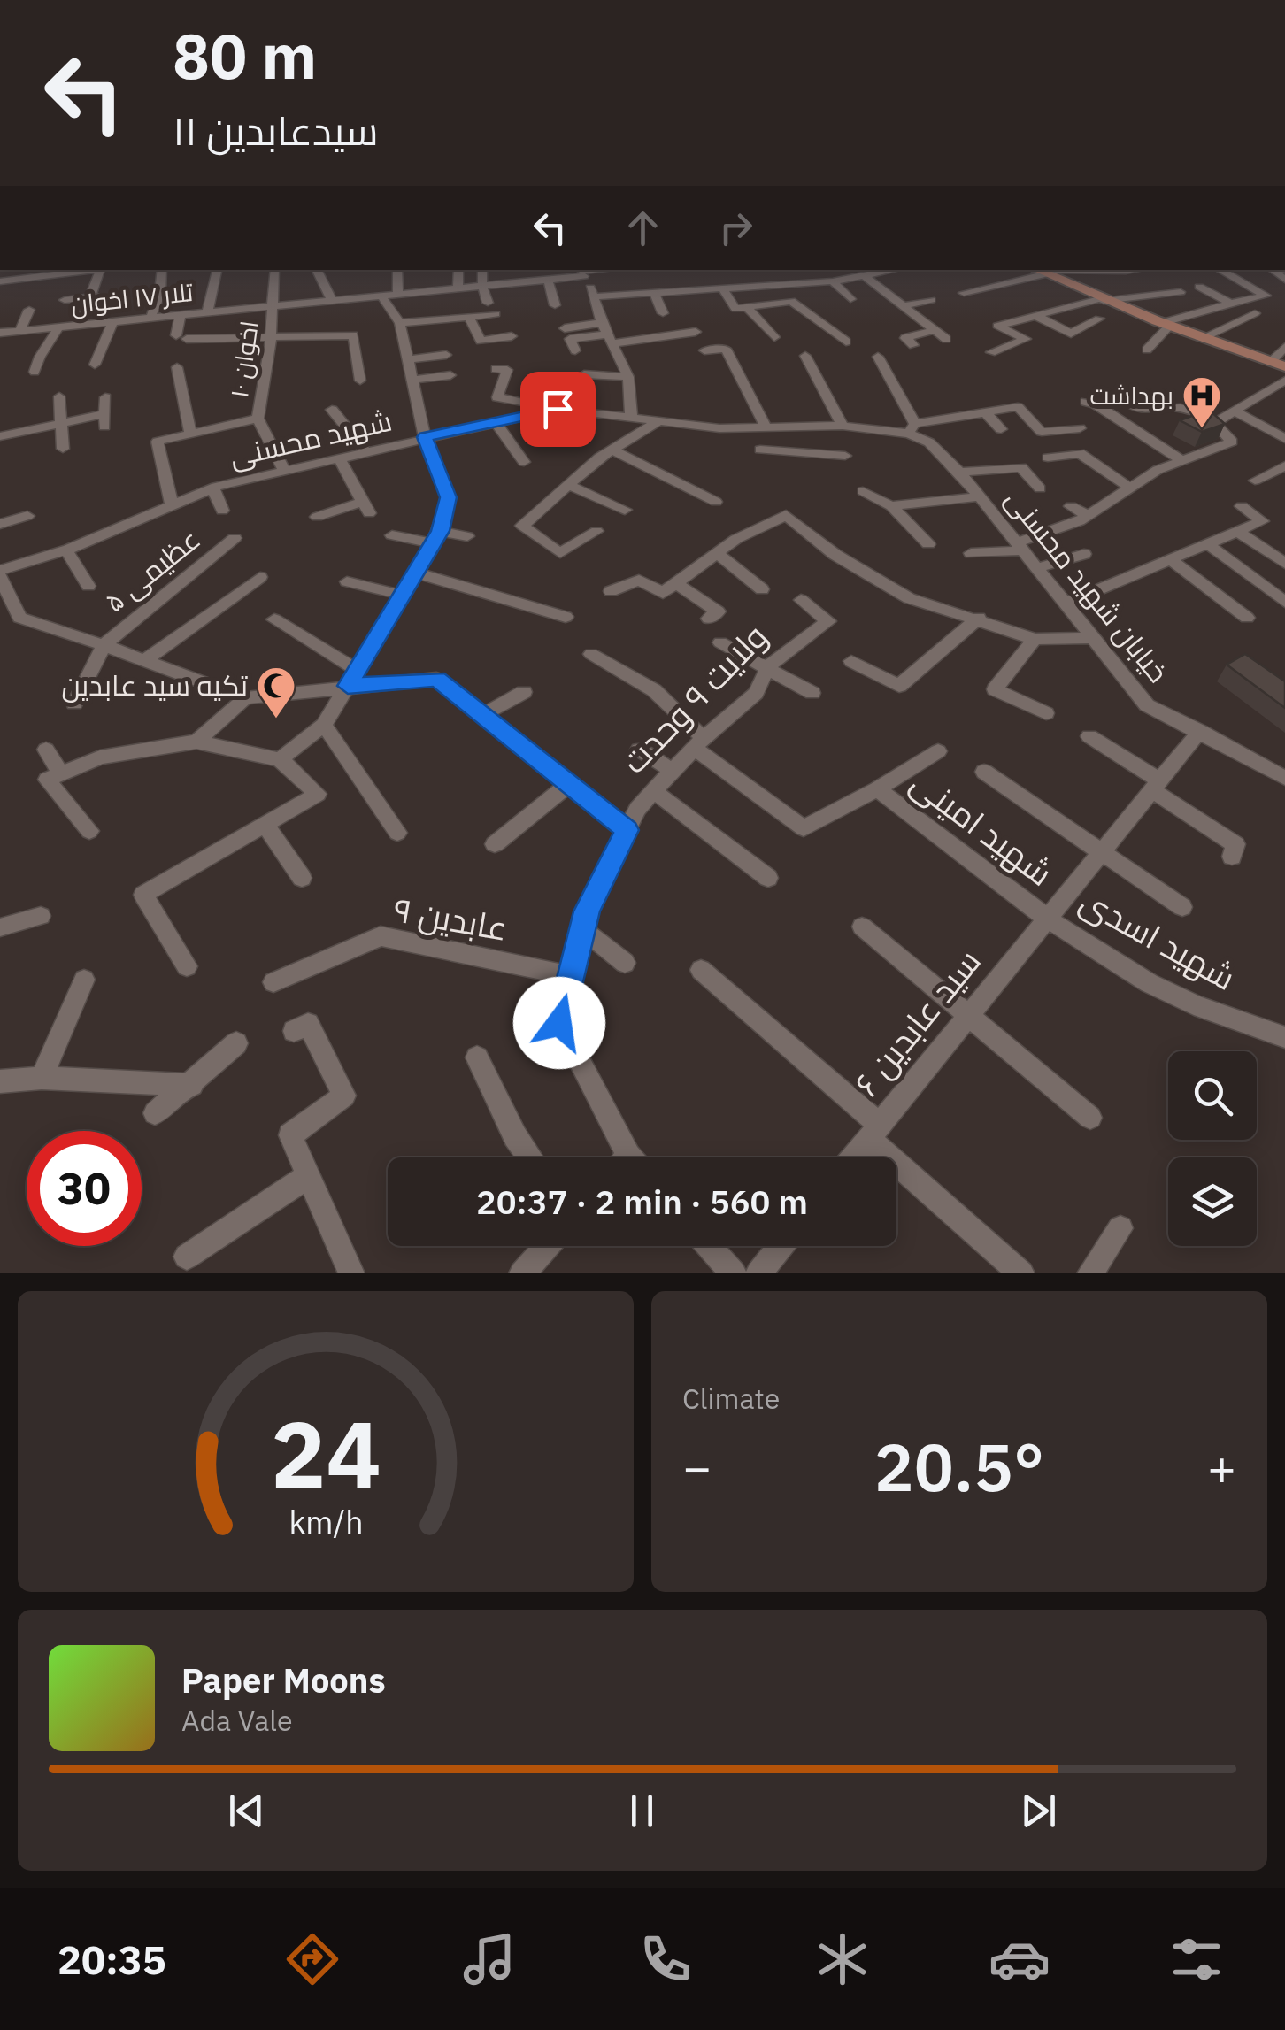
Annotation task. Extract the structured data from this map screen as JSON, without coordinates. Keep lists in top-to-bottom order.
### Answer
{
  "streets": {
    "street": [
      "تلار ۱۷ اخوان",
      "اخوان ۱۰",
      "شهید محسنی",
      "عظیمی ۵",
      "خیابان شهید محسنی",
      "ولایت ۹ وحدت",
      "شهید امینی",
      "عابدین ۹",
      "شهید اسدی",
      "سید عابدین ۶"
    ]
  },
  "crossings": [
    ["تلار ۱۷ اخوان", "اخوان ۱۰"],
    ["شهید محسنی", "خیابان شهید محسنی"],
    ["خیابان شهید محسنی", "سید عابدین ۶"],
    ["ولایت ۹ وحدت", "عابدین ۹"],
    ["شهید امینی", "شهید اسدی"],
    ["شهید امینی", "سید عابدین ۶"],
    ["شهید اسدی", "سید عابدین ۶"]
  ],
  "places": {
    "hospital": ["بهداشت"],
    "mosque": ["تکیه سید عابدین"]
  },
  "page": {
    "turn": ["80 m", "سیدعابدین ۱۱"],
    "limit": "30",
    "trip": "20:37 · 2 min · 560 m",
    "tile": "Climate",
    "heat": ["−", "20.5°", "+"],
    "song": ["Paper Moons", "Ada Vale"],
    "tabs": "20:35",
    "gauge": ["24", "km/h"]
  }
}
